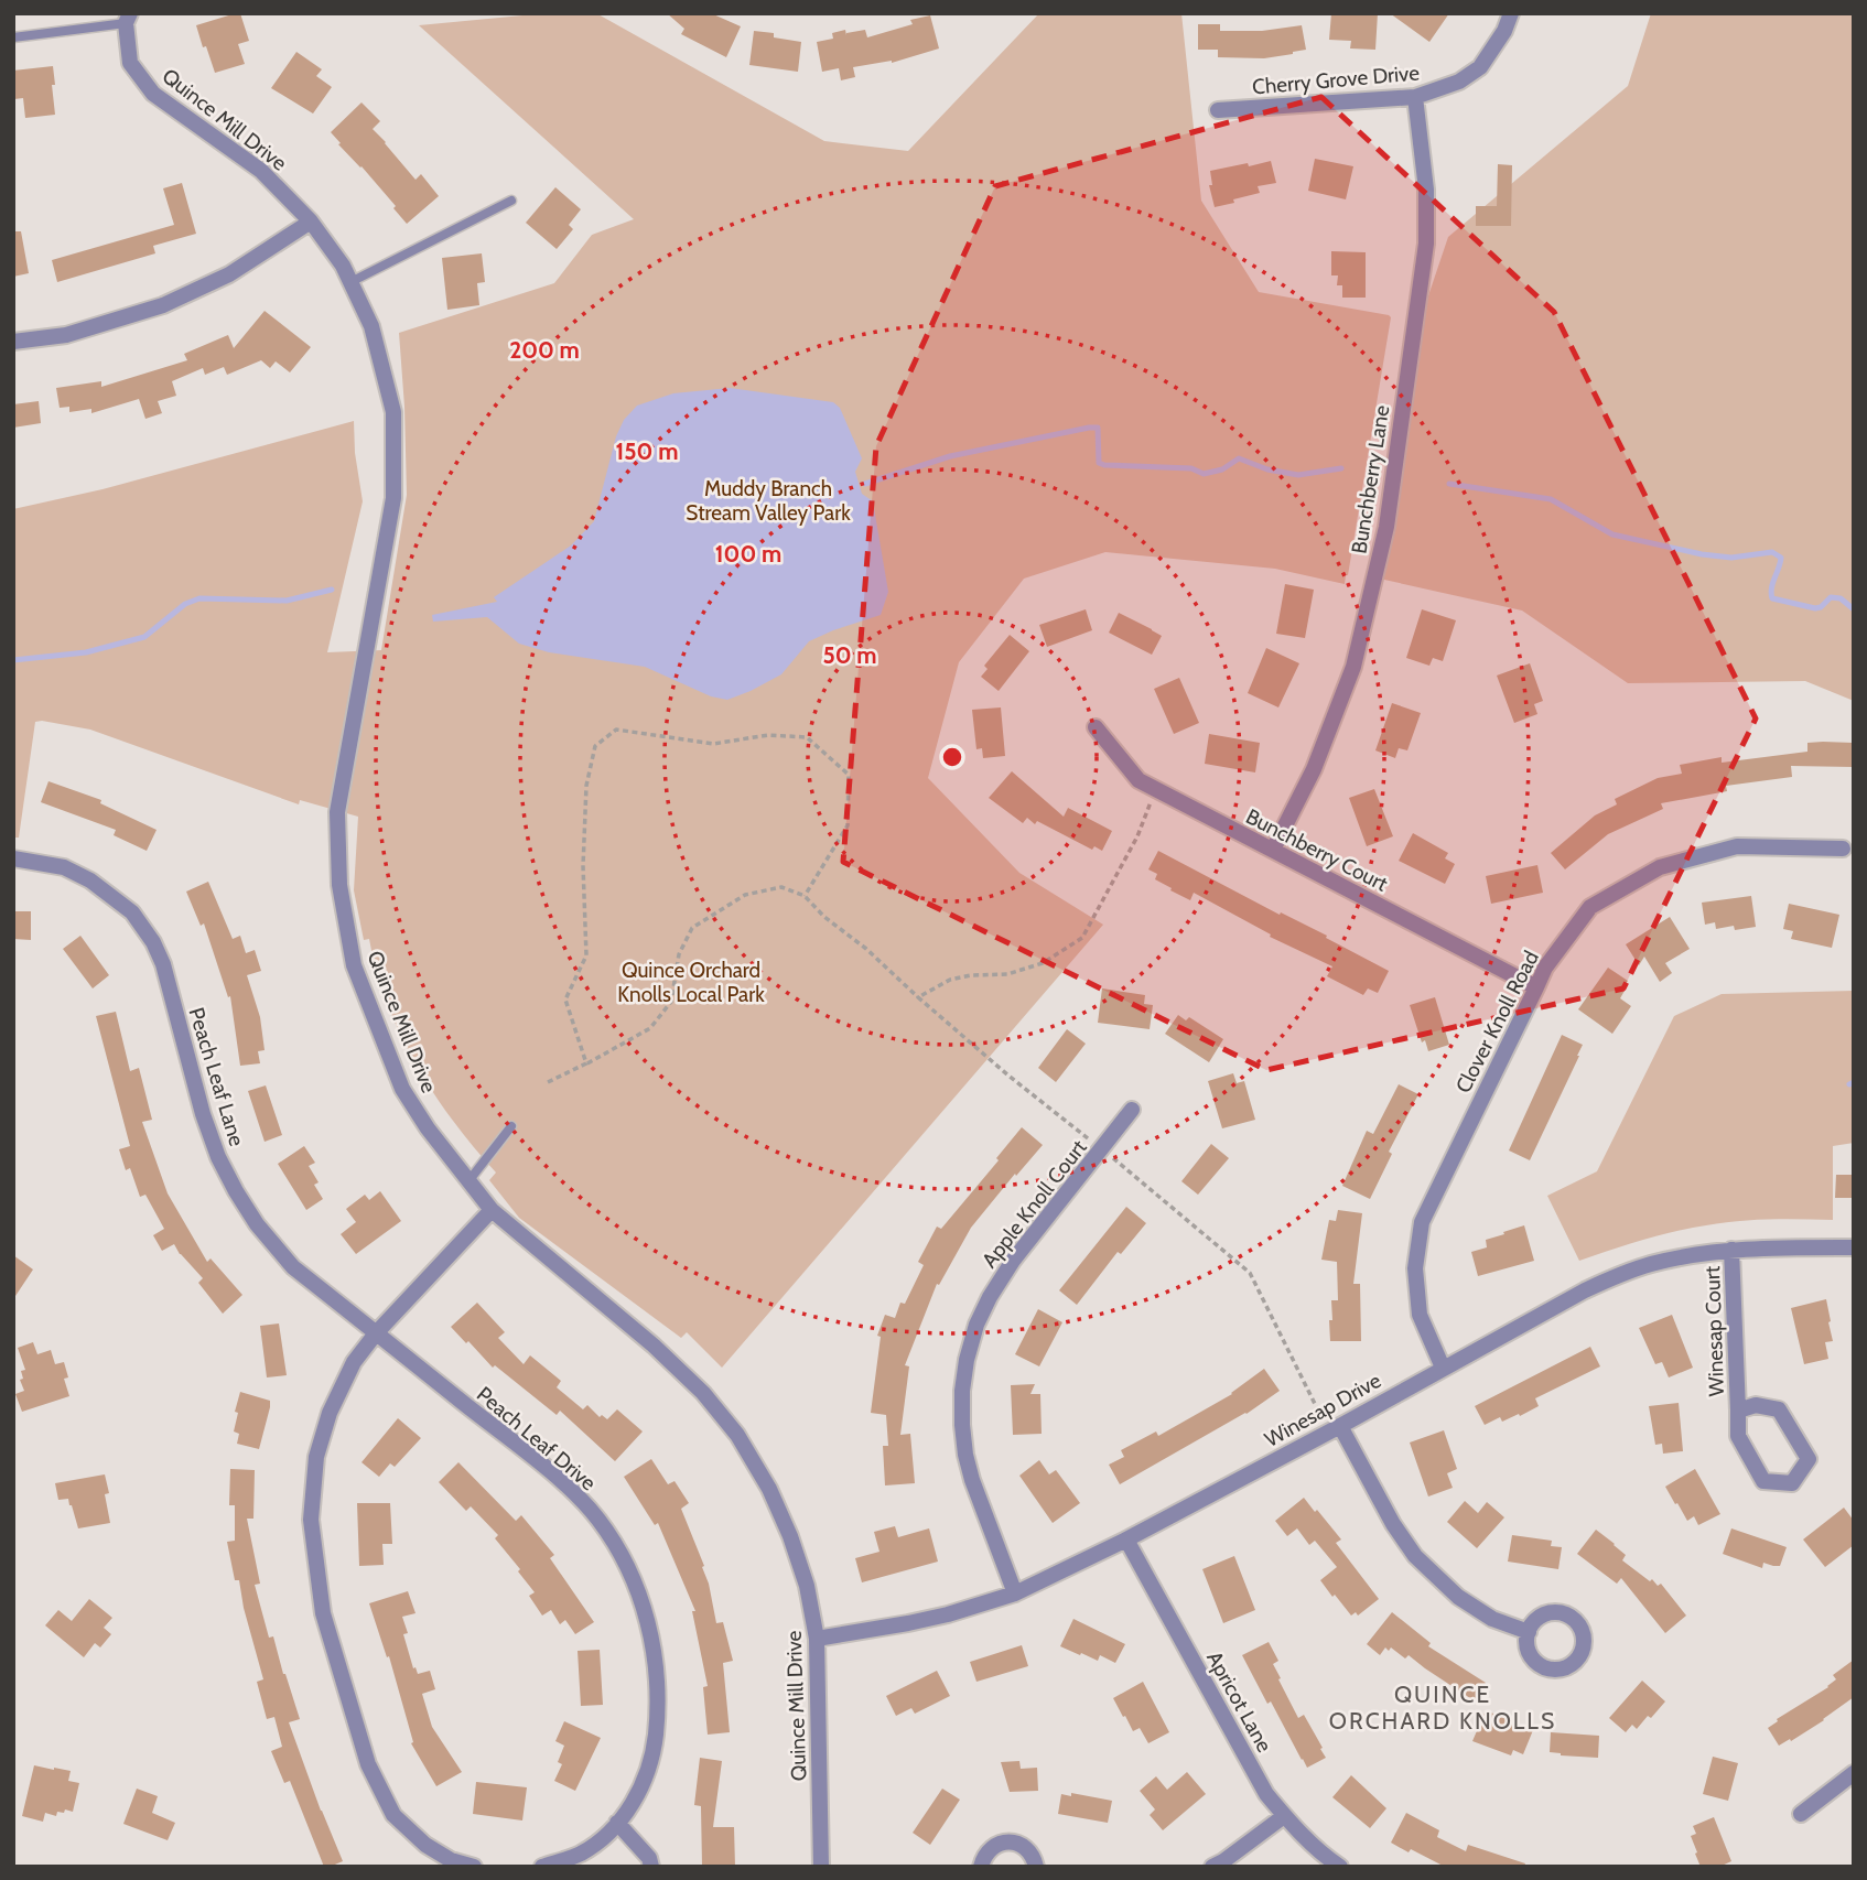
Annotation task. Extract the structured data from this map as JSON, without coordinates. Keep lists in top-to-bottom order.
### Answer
{
  "streets": {
    "street": [
      "Cherry Grove Drive",
      "Quince Mill Drive",
      "Bunchberry Lane",
      "Bunchberry Court",
      "Clover Knoll Road",
      "Peach Leaf Lane",
      "Apple Knoll Court",
      "Winesap Court",
      "Winesap Drive",
      "Peach Leaf Drive",
      "Apricot Lane"
    ]
  },
  "crossings": [
    ["Cherry Grove Drive", "Bunchberry Lane"],
    ["Quince Mill Drive", "Winesap Drive"],
    ["Bunchberry Lane", "Bunchberry Court"],
    ["Bunchberry Court", "Clover Knoll Road"],
    ["Clover Knoll Road", "Winesap Drive"],
    ["Peach Leaf Lane", "Peach Leaf Drive"],
    ["Apple Knoll Court", "Winesap Drive"],
    ["Winesap Court", "Winesap Drive"],
    ["Winesap Drive", "Apricot Lane"]
  ],
  "districts": ["QUINCE ORCHARD KNOLLS"],
  "parks": ["Muddy Branch Stream Valley Park", "Quince Orchard Knolls Local Park"],
  "rings": [
    "200 m",
    "150 m",
    "100 m",
    "50 m"
  ]
}
